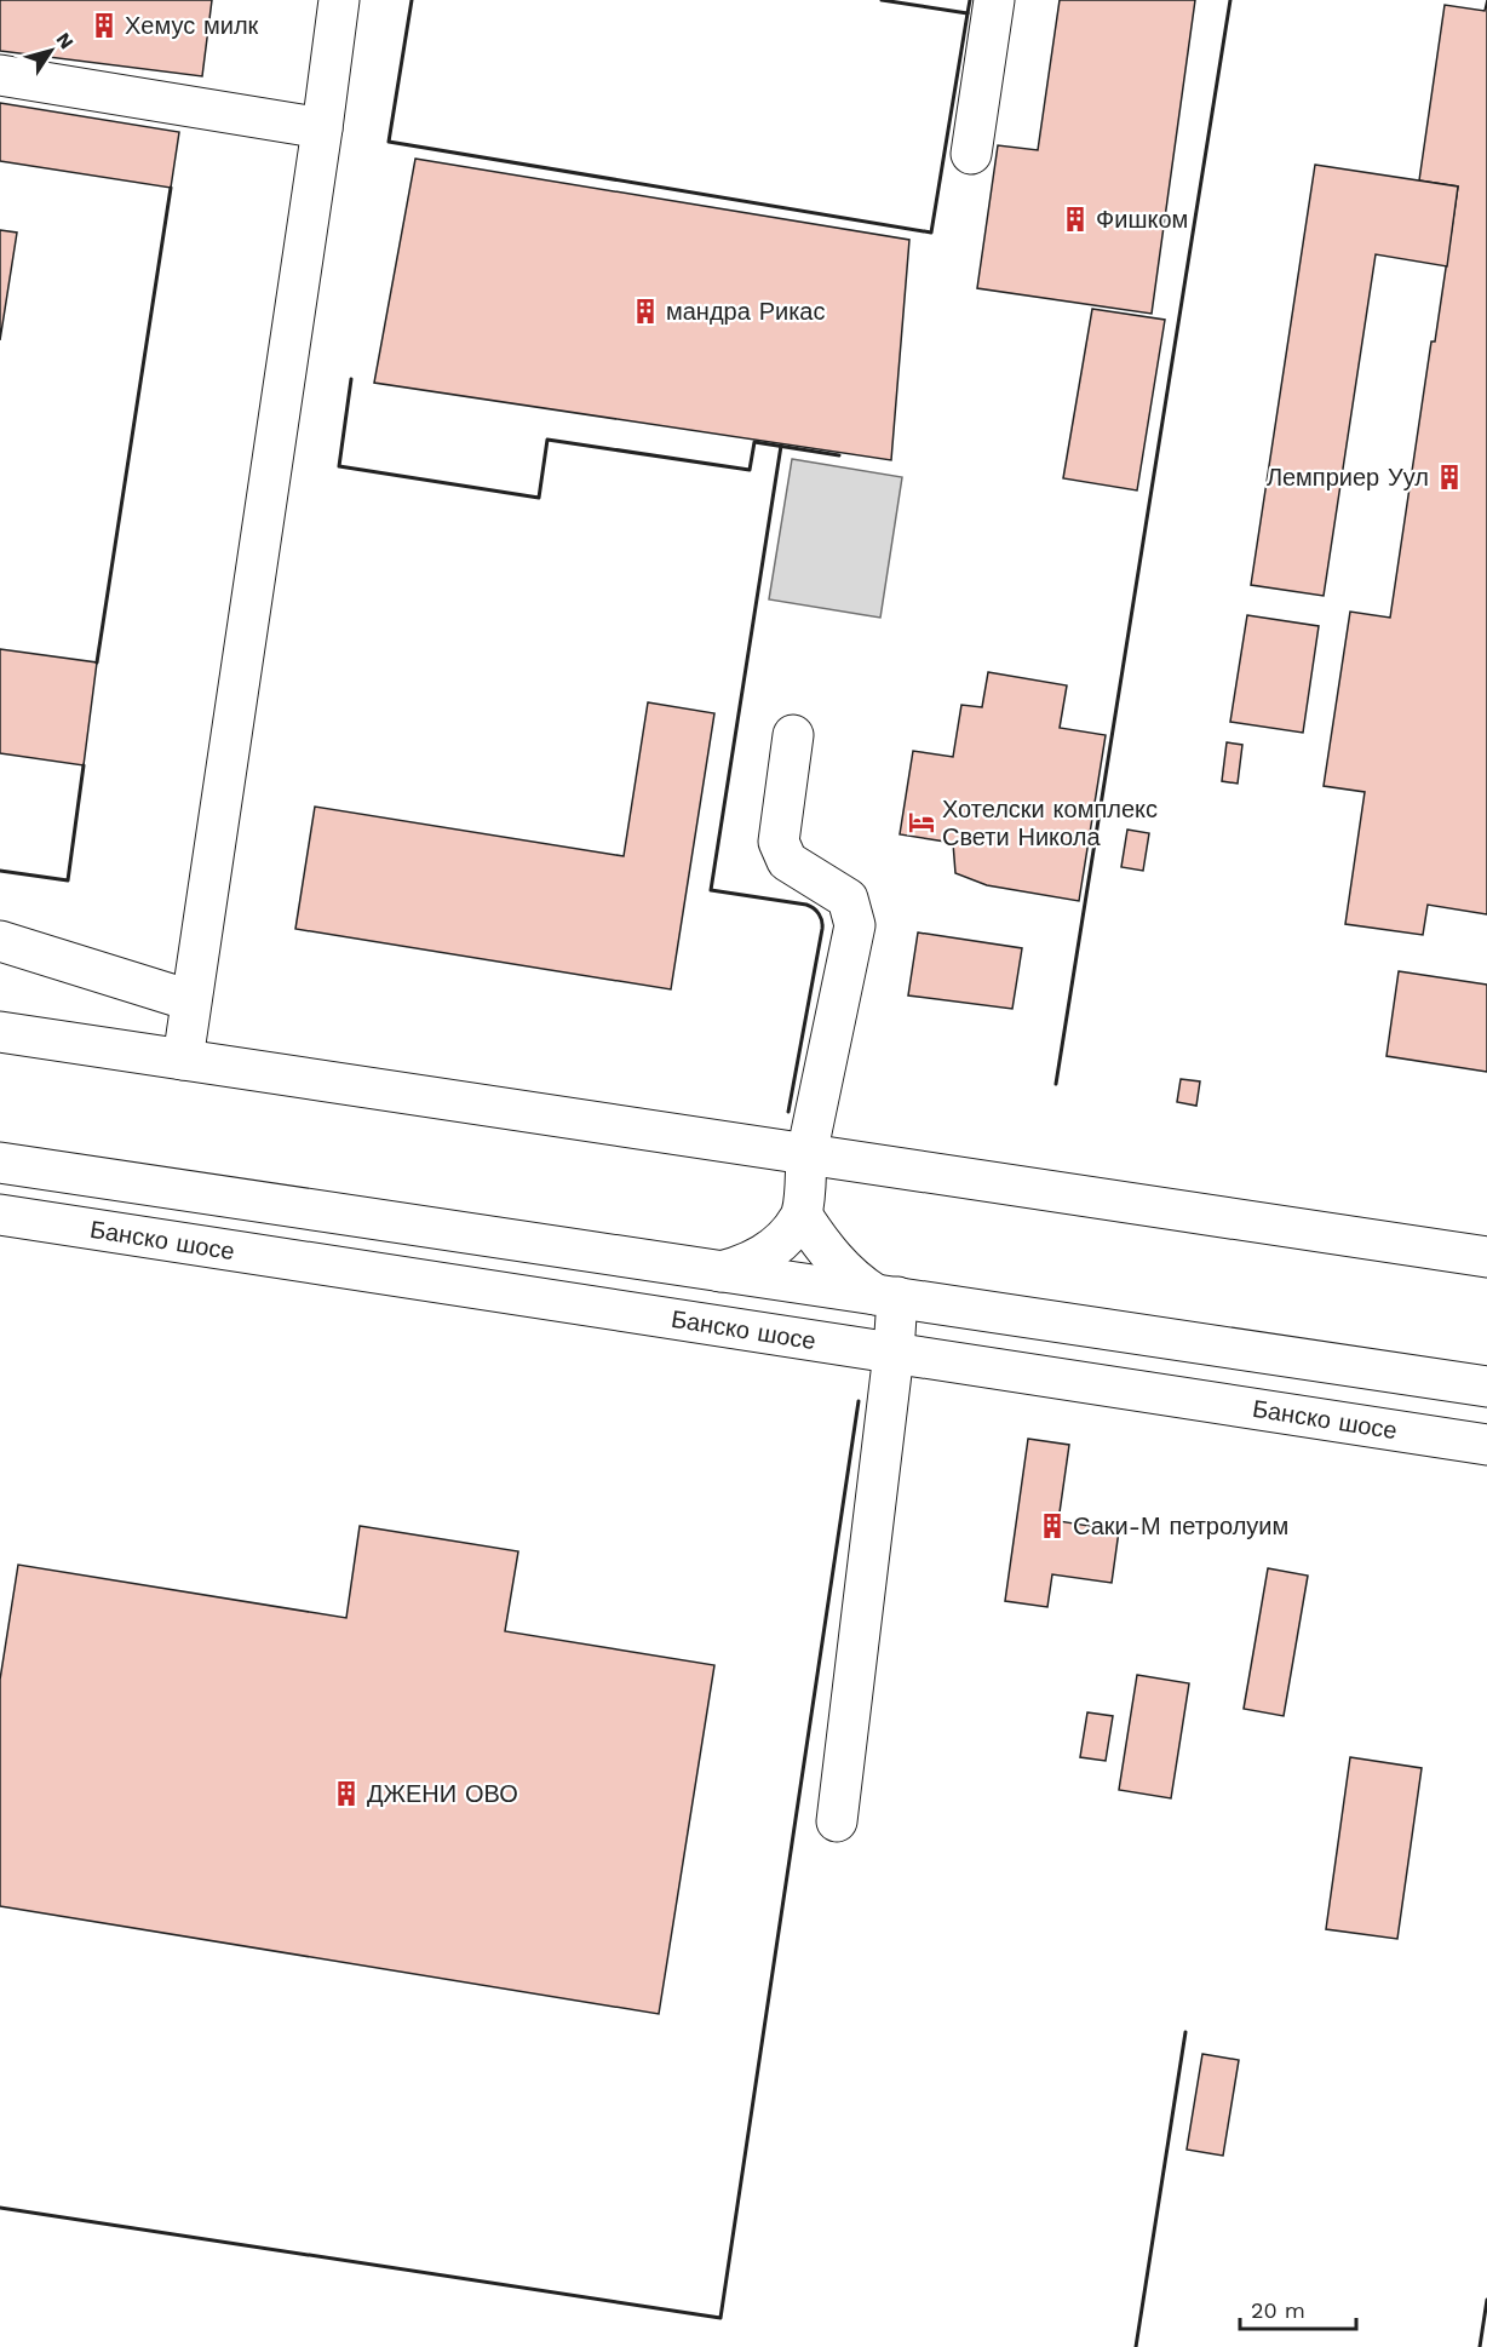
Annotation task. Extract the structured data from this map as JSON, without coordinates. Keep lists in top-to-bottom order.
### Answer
{
  "streets": {
    "main road": ["Банско шосе"]
  },
  "places": {
    "building": [
      "Хемус милк",
      "Фишком",
      "мандра Рикас",
      "Лемприер Уул",
      "Саки-М петролуим",
      "ДЖЕНИ ОВО"
    ],
    "hotel": ["Хотелски комплекс Свети Никола"]
  },
  "scale_bar": "20 m",
  "north": "top right"
}
